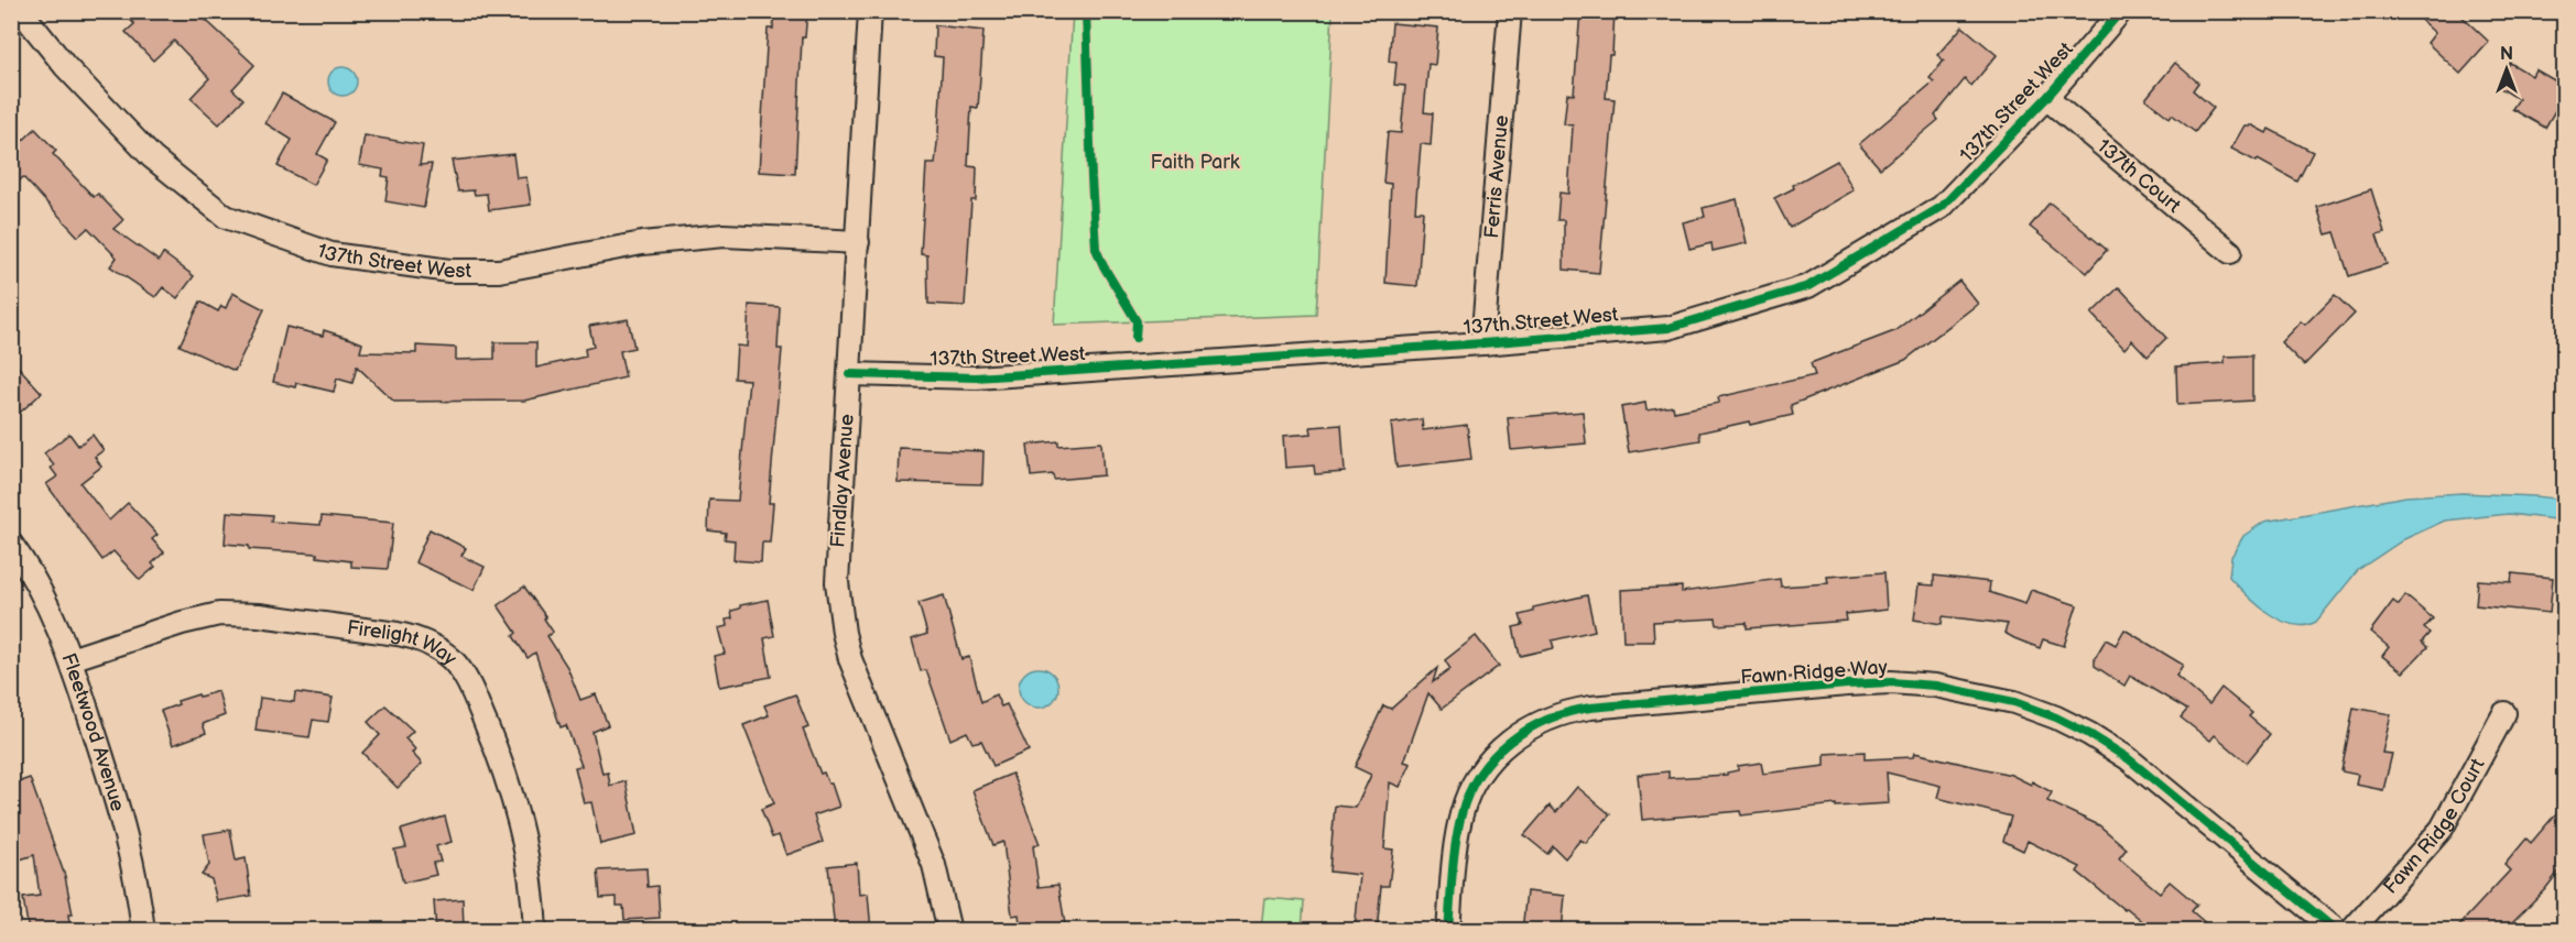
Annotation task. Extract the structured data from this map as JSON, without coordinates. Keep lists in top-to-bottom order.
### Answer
{
  "streets": {
    "street": [
      "137th Street West",
      "137th Court",
      "Ferris Avenue",
      "Findlay Avenue",
      "Firelight Way",
      "Fawn Ridge Way",
      "Fleetwood Avenue",
      "Fawn Ridge Court"
    ]
  },
  "crossings": [
    ["137th Street West", "137th Court"],
    ["137th Street West", "Ferris Avenue"],
    ["137th Street West", "Findlay Avenue"],
    ["Firelight Way", "Fleetwood Avenue"]
  ],
  "parks": ["Faith Park"],
  "north": "top"
}
